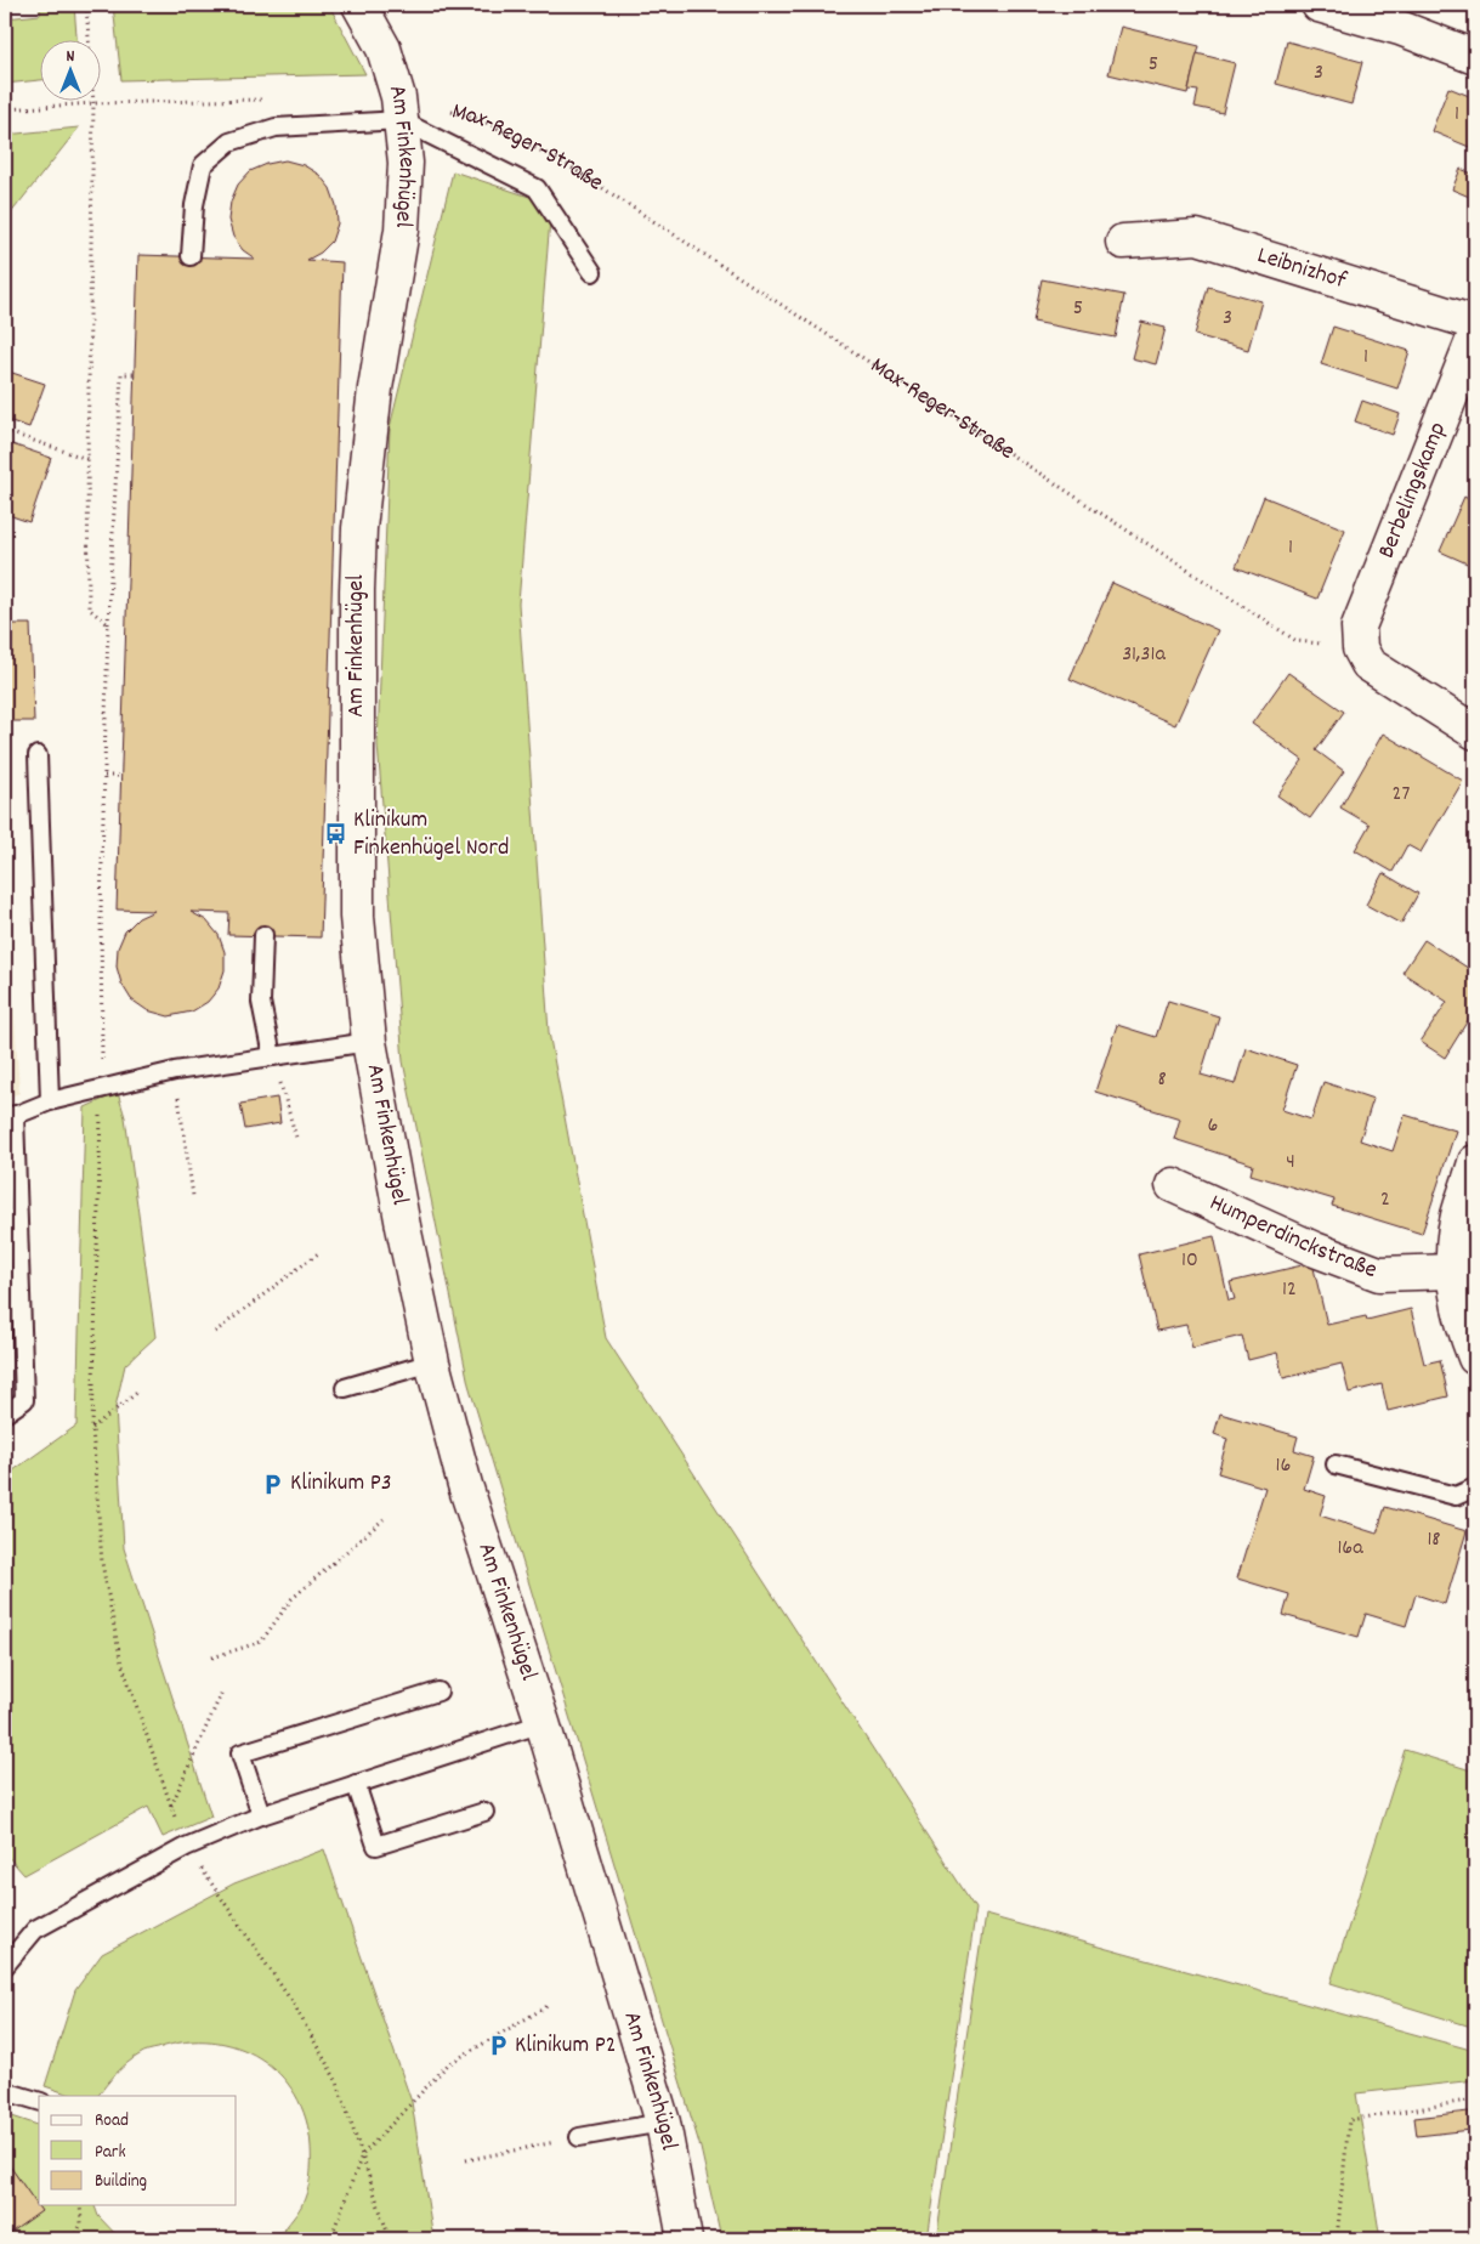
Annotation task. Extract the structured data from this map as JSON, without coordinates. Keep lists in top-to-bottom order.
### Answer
{
  "streets": {
    "street": [
      "Am Finkenhügel",
      "Leibnizhof",
      "Berbelingskamp",
      "Humperdinckstraße"
    ],
    "path": ["Max-Reger-Straße"]
  },
  "crossings": [
    ["Max-Reger-Straße", "Am Finkenhügel"],
    ["Max-Reger-Straße", "Berbelingskamp"]
  ],
  "places": {
    "bus stop": ["Klinikum Finkenhügel Nord"],
    "parking": ["Klinikum P3", "Klinikum P2"]
  },
  "house_numbers": [
    "5",
    "3",
    "1",
    "5",
    "3",
    "1",
    "1",
    "31,31a",
    "27",
    "8",
    "6",
    "4",
    "2",
    "10",
    "12",
    "16",
    "18",
    "16a"
  ],
  "legend": ["Road", "Park", "Building"],
  "north": "top"
}
